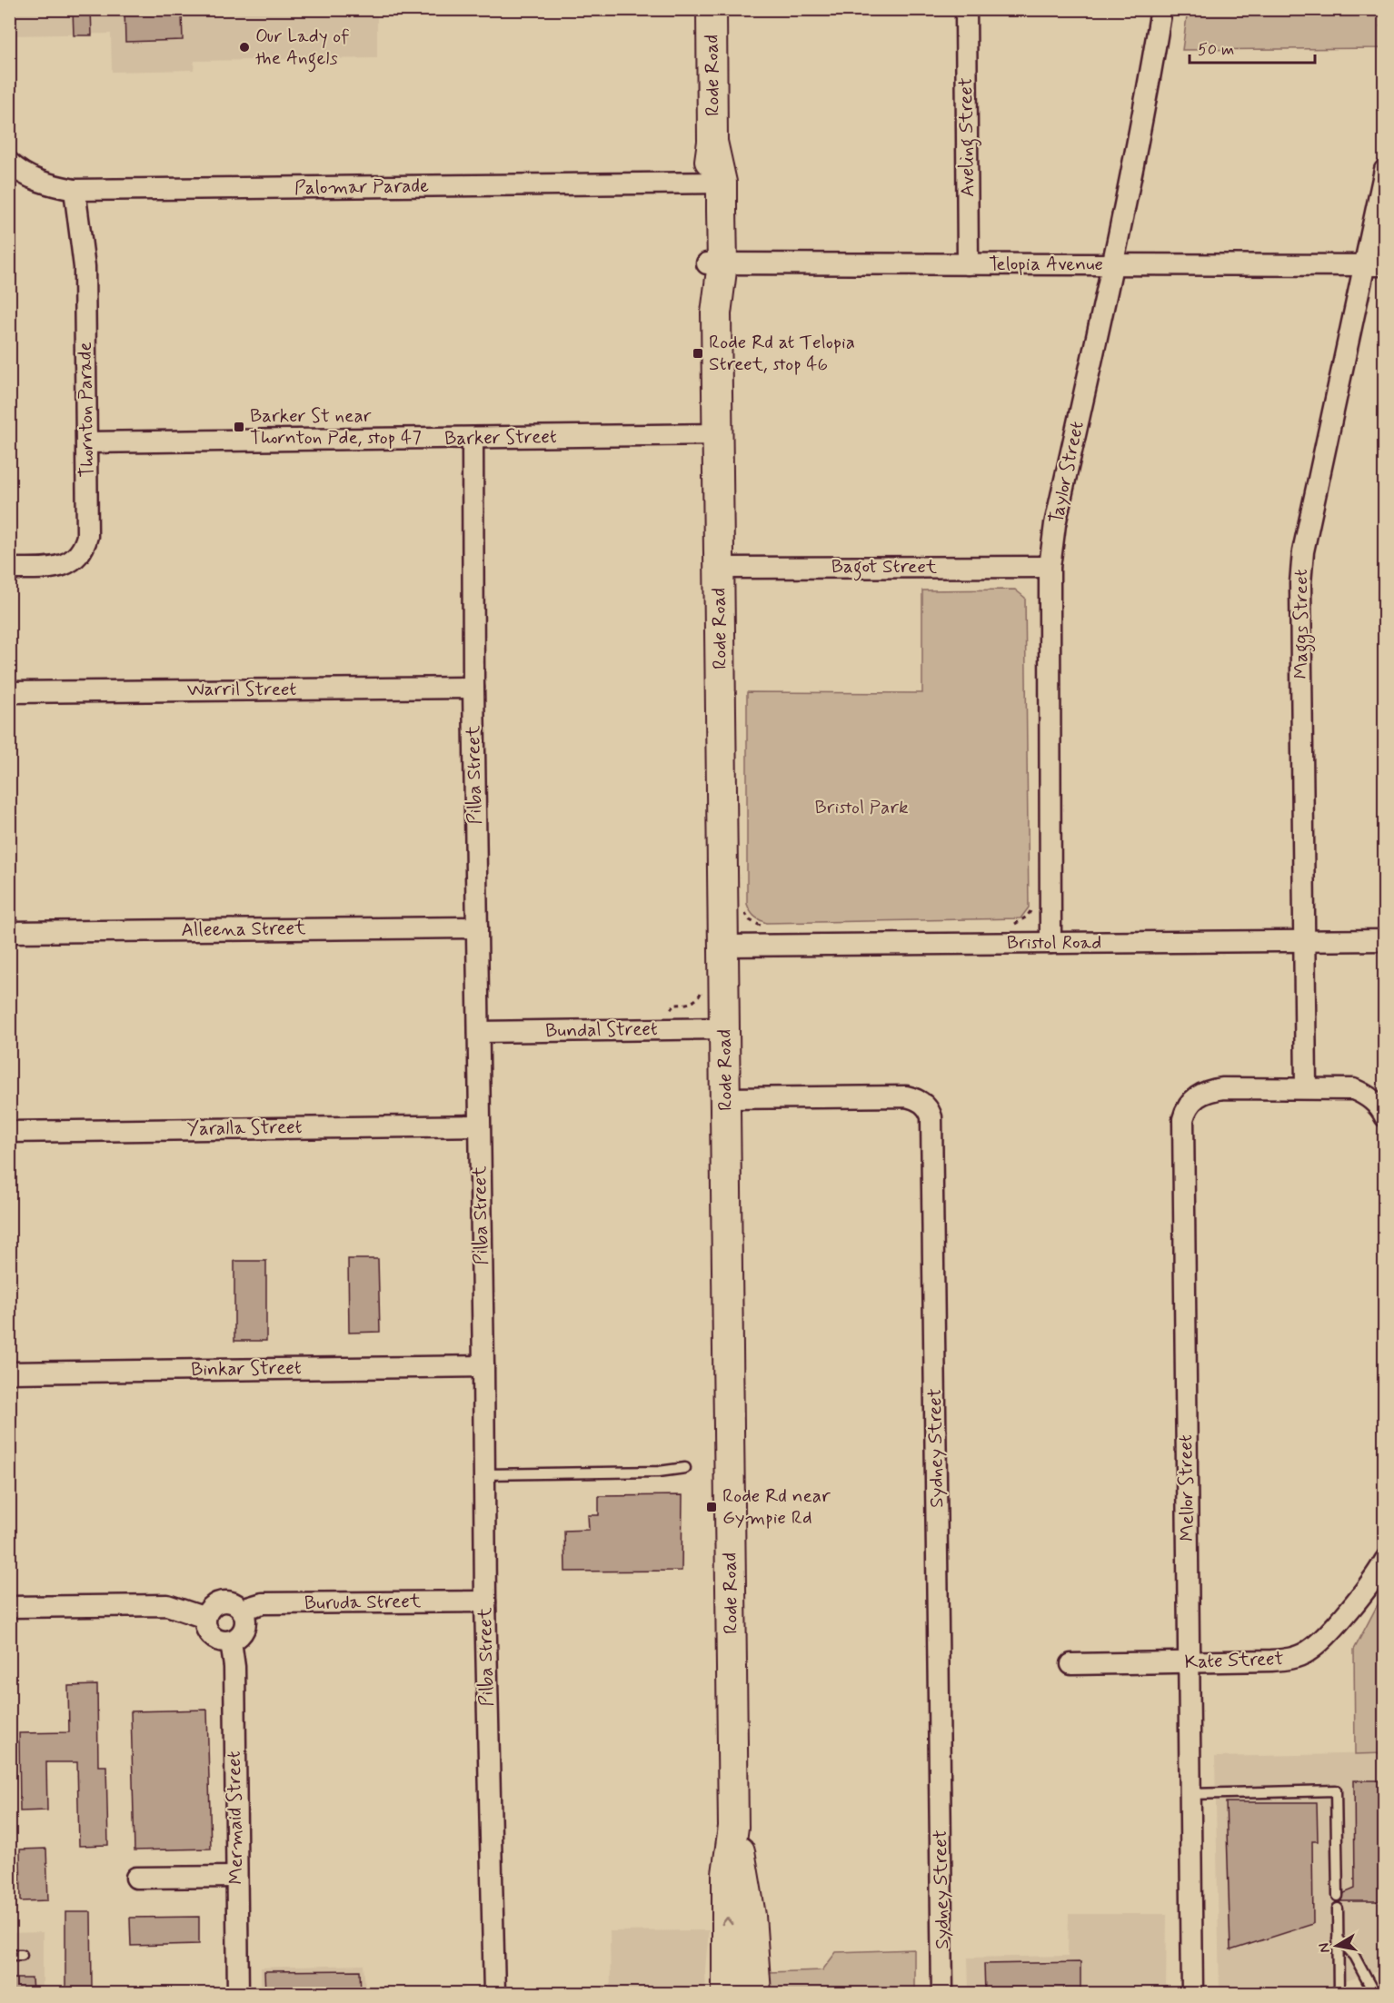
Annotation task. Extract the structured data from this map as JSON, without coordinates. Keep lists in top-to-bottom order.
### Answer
{
  "streets": {
    "main road": ["Rode Road"],
    "street": [
      "Aveling Street",
      "Palomar Parade",
      "Telopia Avenue",
      "Thornton Parade",
      "Barker Street",
      "Taylor Street",
      "Bagot Street",
      "Maggs Street",
      "Warril Street",
      "Pilba Street",
      "Alleena Street",
      "Bristol Road",
      "Bundal Street",
      "Yaralla Street",
      "Binkar Street",
      "Sydney Street",
      "Mellor Street",
      "Buruda Street",
      "Kate Street",
      "Mermaid Street"
    ]
  },
  "crossings": [
    ["Rode Road", "Palomar Parade"],
    ["Rode Road", "Telopia Avenue"],
    ["Rode Road", "Barker Street"],
    ["Rode Road", "Bagot Street"],
    ["Rode Road", "Bristol Road"],
    ["Rode Road", "Bundal Street"],
    ["Rode Road", "Sydney Street"],
    ["Aveling Street", "Telopia Avenue"],
    ["Palomar Parade", "Thornton Parade"],
    ["Telopia Avenue", "Taylor Street"],
    ["Telopia Avenue", "Maggs Street"],
    ["Thornton Parade", "Barker Street"],
    ["Barker Street", "Pilba Street"],
    ["Taylor Street", "Bagot Street"],
    ["Taylor Street", "Bristol Road"],
    ["Maggs Street", "Bristol Road"],
    ["Maggs Street", "Mellor Street"],
    ["Warril Street", "Pilba Street"],
    ["Pilba Street", "Alleena Street"],
    ["Pilba Street", "Bundal Street"],
    ["Pilba Street", "Yaralla Street"],
    ["Pilba Street", "Binkar Street"],
    ["Pilba Street", "Buruda Street"],
    ["Mellor Street", "Kate Street"],
    ["Buruda Street", "Mermaid Street"]
  ],
  "parks": ["Bristol Park"],
  "places": {
    "other": ["Our Lady of the Angels"],
    "transit": ["Rode Rd at Telopia Street, stop 46", "Barker St near Thornton Pde, stop 47", "Rode Rd near Gympie Rd"]
  },
  "scale_bar": "50 m",
  "north": "left"
}
